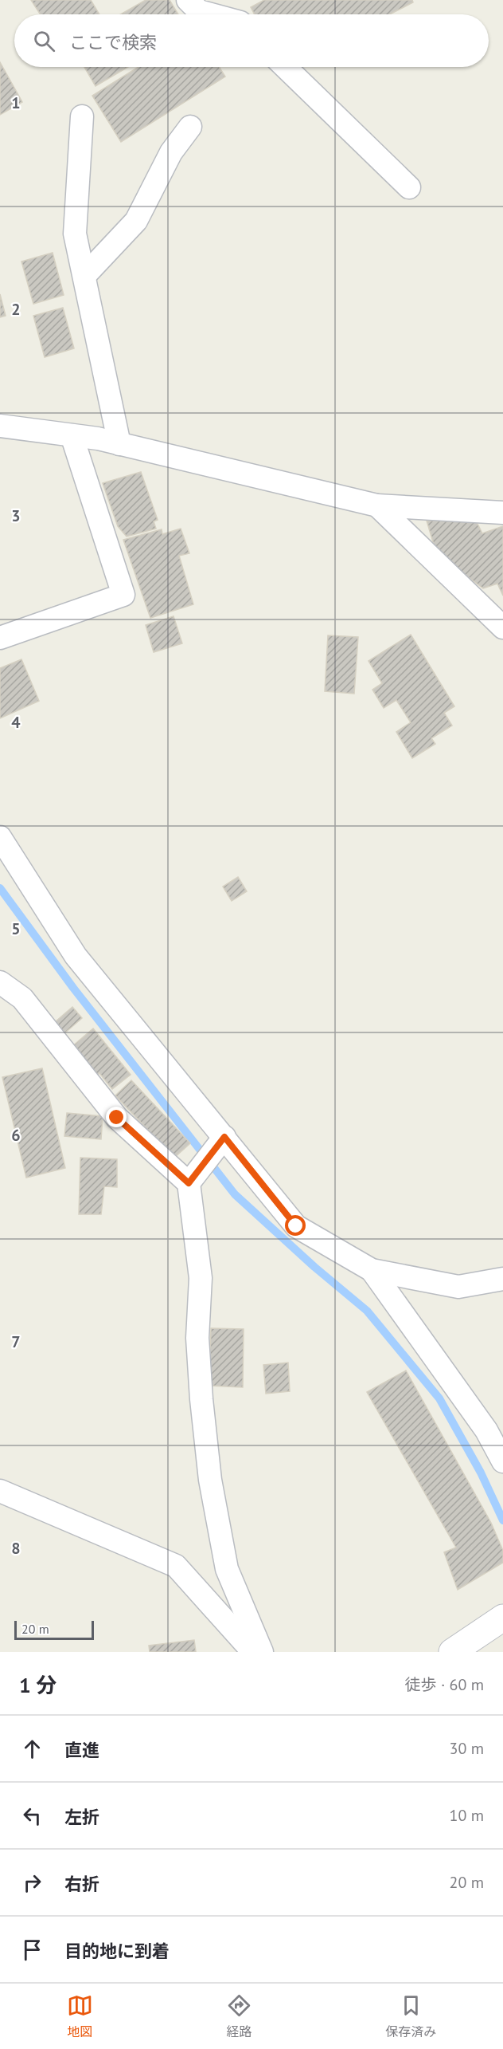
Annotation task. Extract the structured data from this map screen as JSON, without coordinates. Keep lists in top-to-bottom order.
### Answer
{
  "scale_bar": "20 m",
  "page": {
    "search": "ここで検索",
    "scale": "20 m",
    "heading": ["1 分", "徒歩 · 60 m"],
    "list": [
      ["直進", "30 m"],
      ["左折", "10 m"],
      ["右折", "20 m"],
      "目的地に到着"
    ],
    "nav": ["地図", "経路", "保存済み"]
  },
  "grid": {
    "rows": [
      "1",
      "2",
      "3",
      "4",
      "5",
      "6",
      "7",
      "8"
    ]
  }
}
